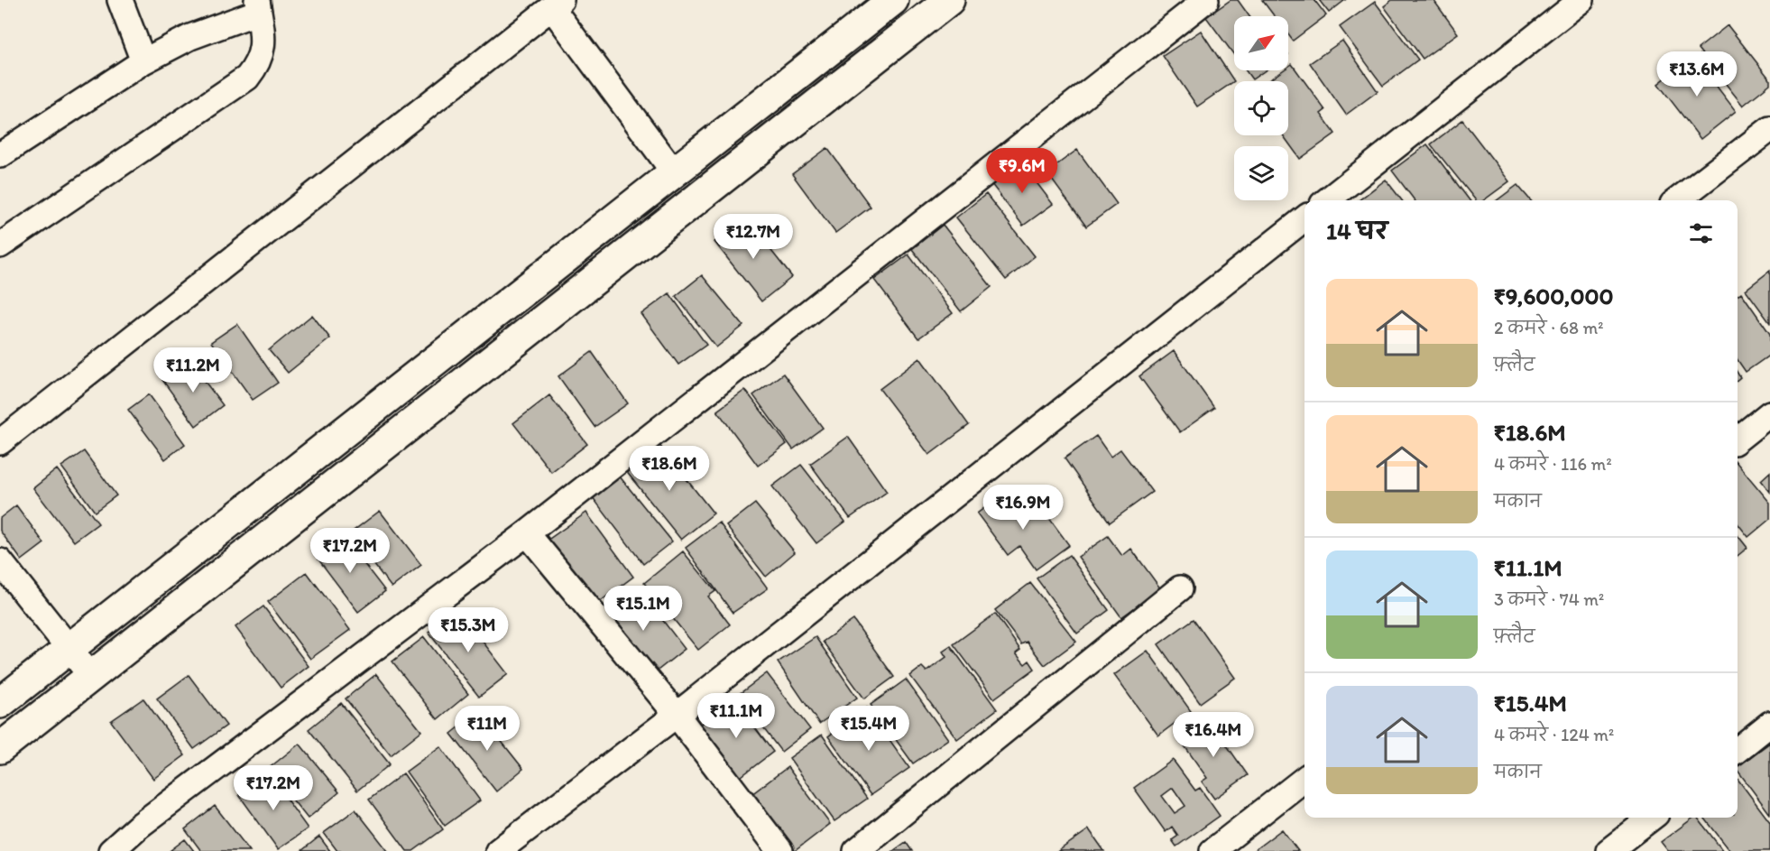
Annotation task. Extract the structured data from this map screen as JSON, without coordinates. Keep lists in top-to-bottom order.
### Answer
{
  "north": "top right",
  "page": {
    "price": [
      "₹13.6M",
      "₹9.6M",
      "₹12.7M",
      "₹11.2M",
      "₹18.6M",
      "₹16.9M",
      "₹17.2M",
      "₹15.1M",
      "₹15.3M",
      "₹11.1M",
      "₹11M",
      "₹15.4M",
      "₹16.4M",
      "₹17.2M"
    ],
    "heading": "14 घर",
    "list": [
      {
        "name": "₹9,600,000",
        "note": "2 कमरे · 68 m² · फ़्लैट"
      },
      {
        "name": "₹18.6M",
        "note": "4 कमरे · 116 m² · मकान"
      },
      {
        "name": "₹11.1M",
        "note": "3 कमरे · 74 m² · फ़्लैट"
      },
      {
        "name": "₹15.4M",
        "note": "4 कमरे · 124 m² · मकान"
      }
    ]
  }
}
